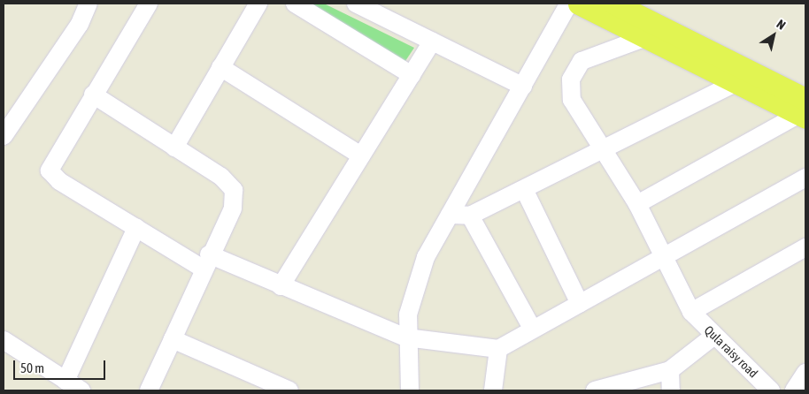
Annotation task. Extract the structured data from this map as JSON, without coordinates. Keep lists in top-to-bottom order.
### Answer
{
  "streets": {
    "street": ["Qula raisy road"]
  },
  "scale_bar": "50 m",
  "north": "top right"
}
